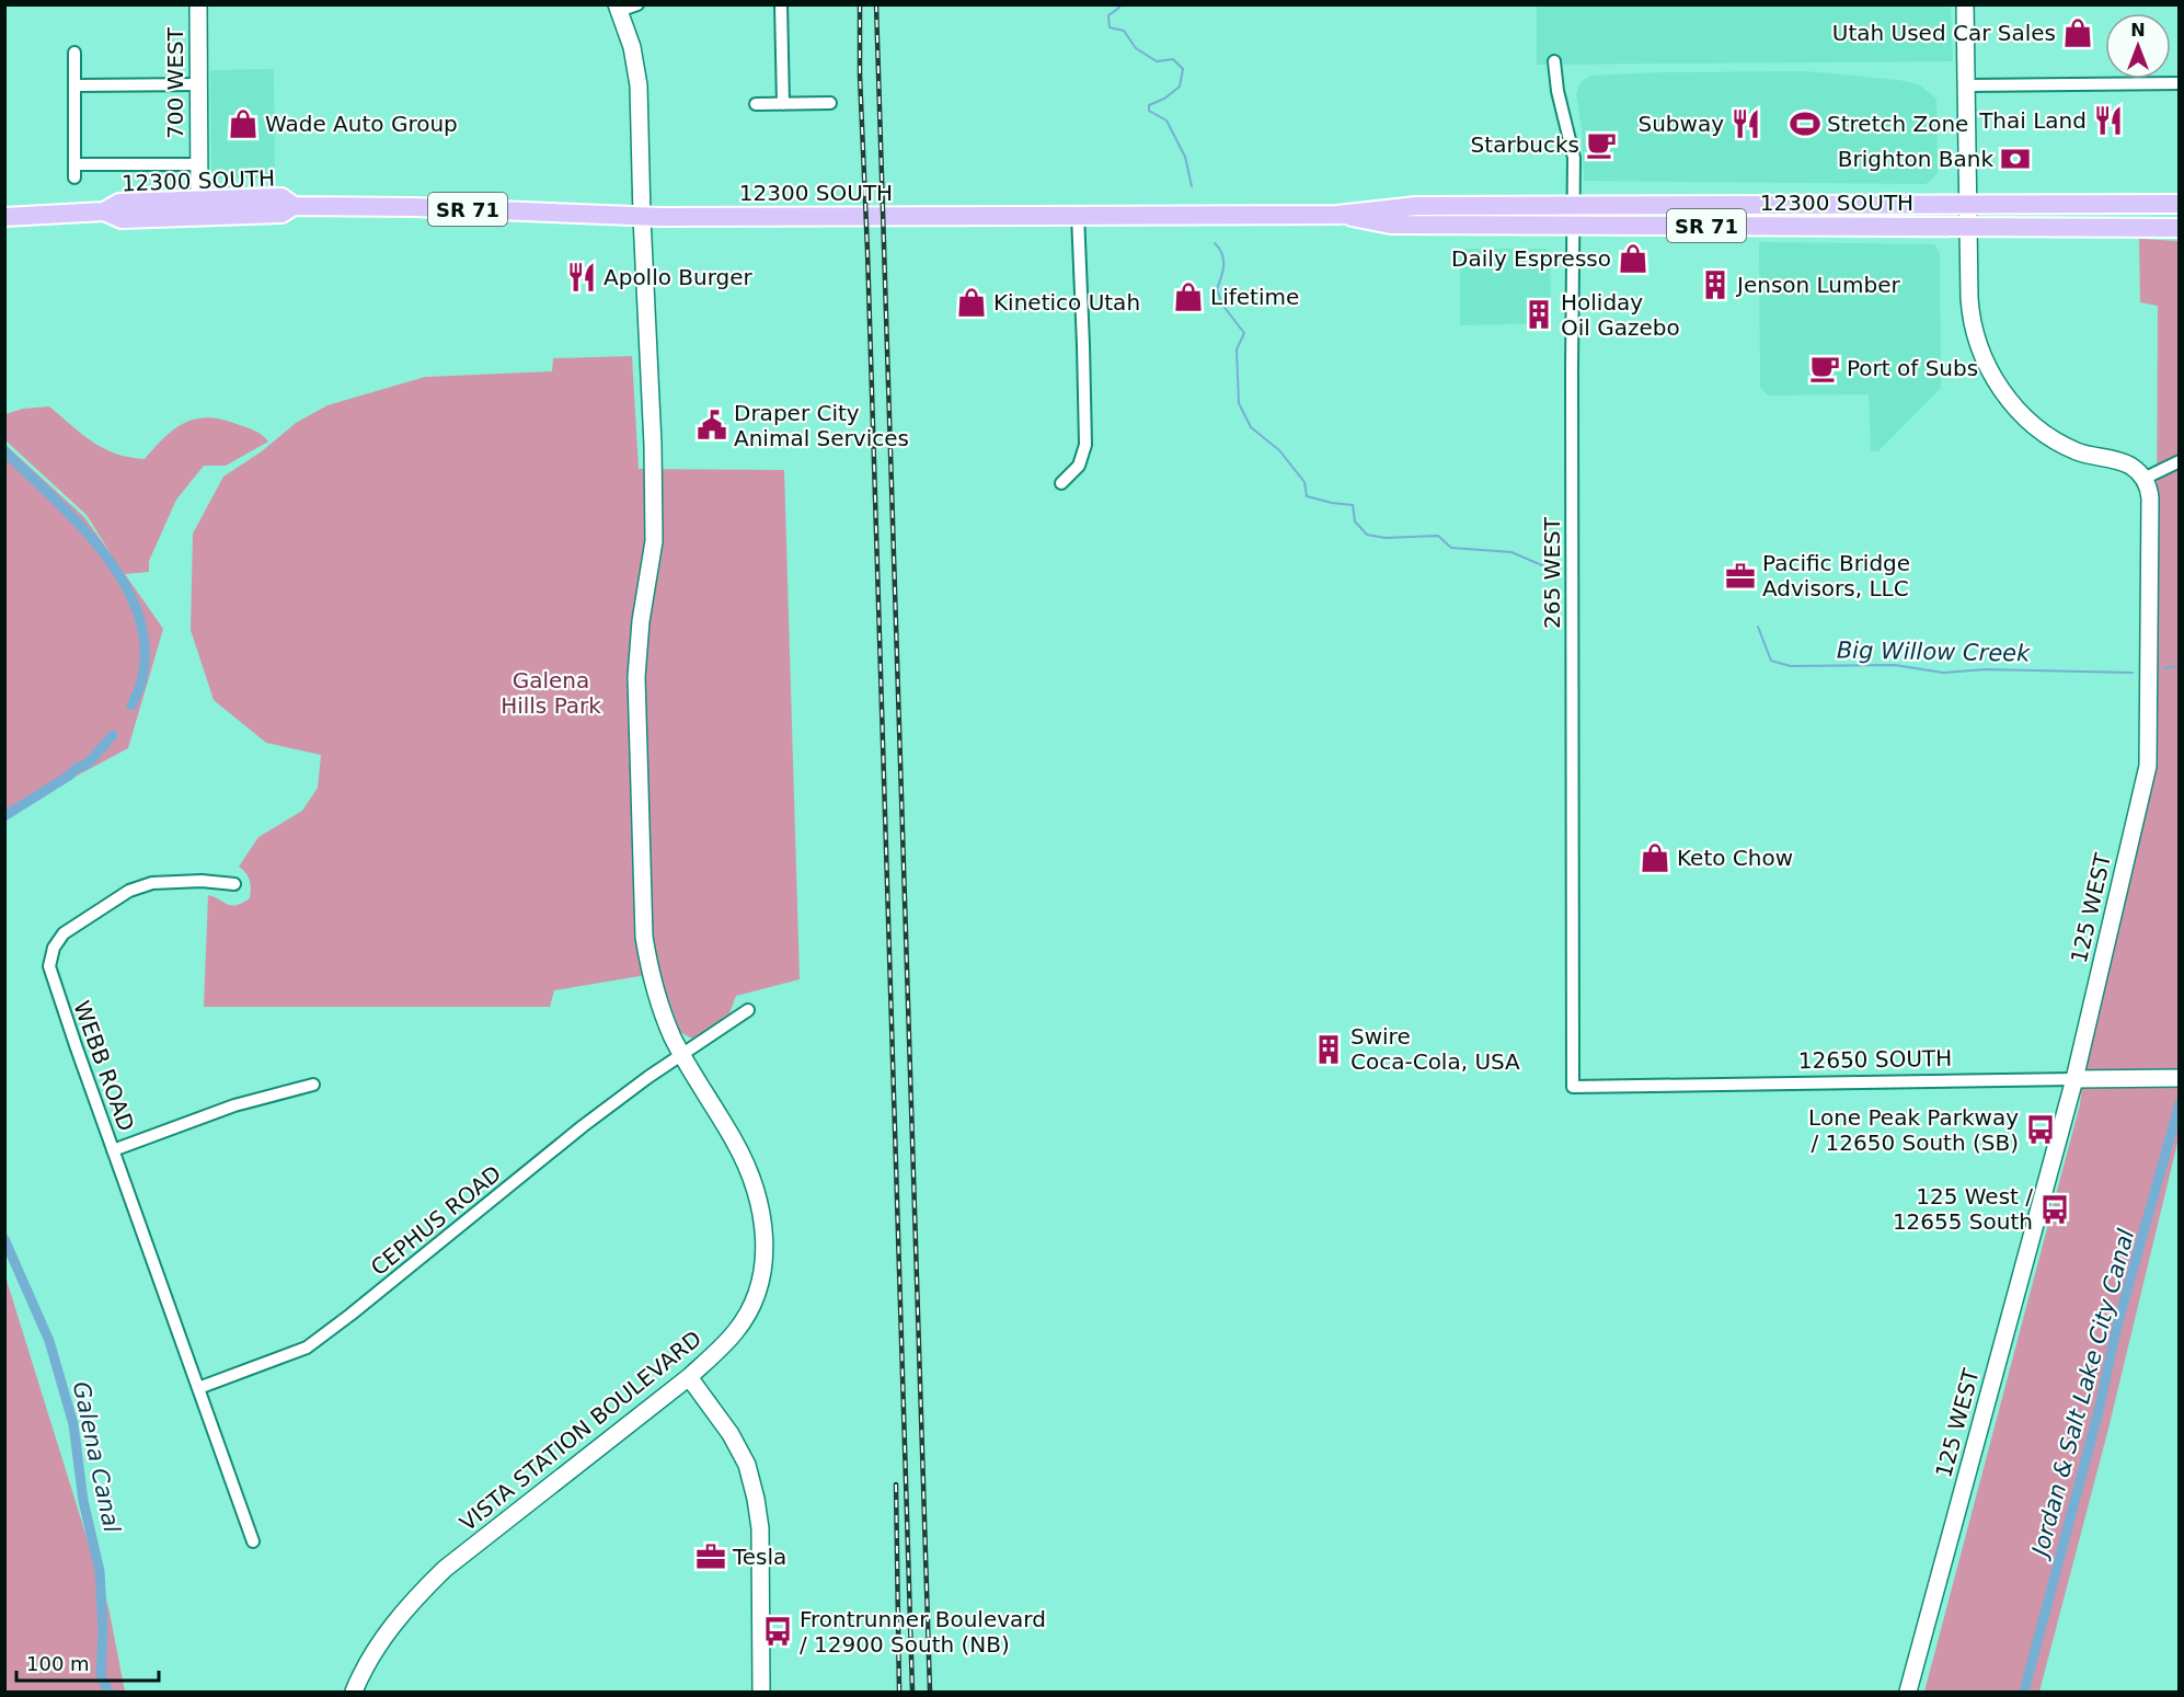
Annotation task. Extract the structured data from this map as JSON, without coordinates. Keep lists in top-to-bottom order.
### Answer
{
  "streets": {
    "main road": ["12300 SOUTH", "SR 71"],
    "street": [
      "700 WEST",
      "265 WEST",
      "125 WEST",
      "12650 SOUTH",
      "WEBB ROAD",
      "CEPHUS ROAD",
      "VISTA STATION BOULEVARD"
    ]
  },
  "crossings": [
    ["700 WEST", "12300 SOUTH"],
    ["12300 SOUTH", "265 WEST"],
    ["12300 SOUTH", "VISTA STATION BOULEVARD"],
    ["265 WEST", "12650 SOUTH"],
    ["125 WEST", "12650 SOUTH"],
    ["WEBB ROAD", "CEPHUS ROAD"],
    ["CEPHUS ROAD", "VISTA STATION BOULEVARD"]
  ],
  "water": ["Big Willow Creek", "Jordan & Salt Lake City Canal", "Galena Canal"],
  "parks": ["Galena Hills Park"],
  "places": {
    "shop": [
      "Utah Used Car Sales",
      "Wade Auto Group",
      "Daily Espresso",
      "Lifetime",
      "Kinetico Utah",
      "Keto Chow"
    ],
    "restaurant": ["Thai Land", "Subway", "Apollo Burger"],
    "sports": ["Stretch Zone"],
    "cafe": ["Starbucks", "Port of Subs"],
    "bank": ["Brighton Bank"],
    "building": ["Jenson Lumber", "Holiday Oil Gazebo", "Swire Coca-Cola, USA"],
    "public building": ["Draper City Animal Services"],
    "office": ["Pacific Bridge Advisors, LLC", "Tesla"],
    "bus stop": ["Lone Peak Parkway / 12650 South (SB)", "125 West / 12655 South", "Frontrunner Boulevard / 12900 South (NB)"]
  },
  "scale_bar": "100 m",
  "north": "top"
}
